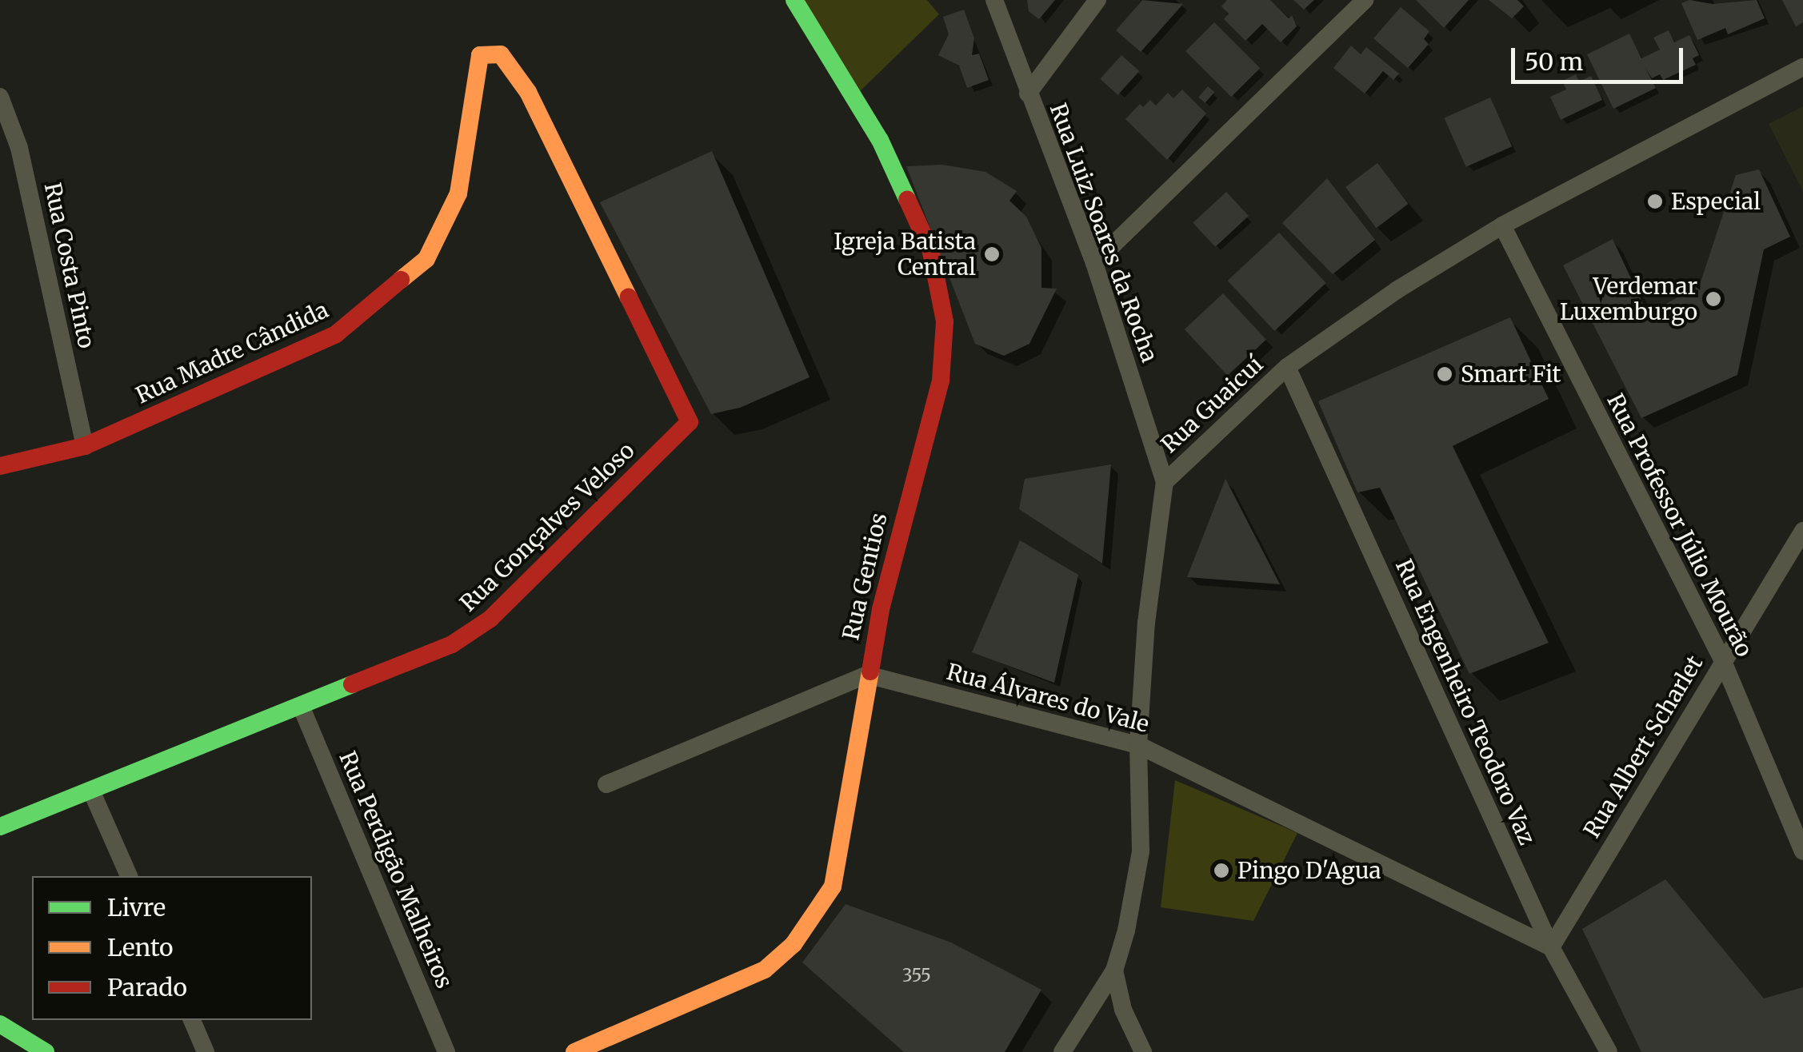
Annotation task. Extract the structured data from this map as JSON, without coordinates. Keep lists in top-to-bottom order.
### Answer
{
  "streets": {
    "street": [
      "Rua Luiz Soares da Rocha",
      "Rua Costa Pinto",
      "Rua Madre Cândida",
      "Rua Guaicuí",
      "Rua Professor Júlio Mourão",
      "Rua Gonçalves Veloso",
      "Rua Gentios",
      "Rua Álvares do Vale",
      "Rua Engenheiro Teodoro Vaz",
      "Rua Albert Scharlet",
      "Rua Perdigão Malheiros"
    ]
  },
  "crossings": [
    ["Rua Luiz Soares da Rocha", "Rua Guaicuí"],
    ["Rua Costa Pinto", "Rua Madre Cândida"],
    ["Rua Madre Cândida", "Rua Gonçalves Veloso"],
    ["Rua Guaicuí", "Rua Professor Júlio Mourão"],
    ["Rua Guaicuí", "Rua Álvares do Vale"],
    ["Rua Guaicuí", "Rua Engenheiro Teodoro Vaz"],
    ["Rua Professor Júlio Mourão", "Rua Albert Scharlet"],
    ["Rua Gonçalves Veloso", "Rua Perdigão Malheiros"],
    ["Rua Gentios", "Rua Álvares do Vale"],
    ["Rua Álvares do Vale", "Rua Engenheiro Teodoro Vaz"],
    ["Rua Álvares do Vale", "Rua Albert Scharlet"],
    ["Rua Engenheiro Teodoro Vaz", "Rua Albert Scharlet"]
  ],
  "places": [
    "Especial",
    "Igreja Batista Central",
    "Verdemar Luxemburgo",
    "Smart Fit",
    "Pingo D'Agua"
  ],
  "house_numbers": ["355"],
  "legend": ["Livre", "Lento", "Parado"],
  "scale_bar": "50 m"
}
